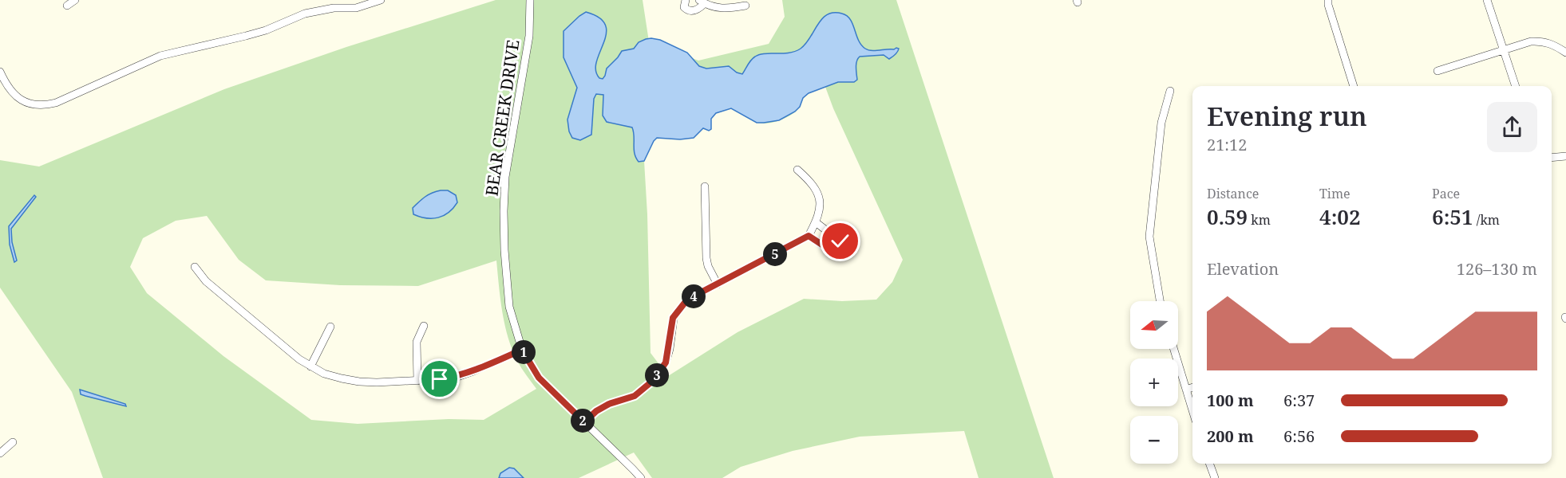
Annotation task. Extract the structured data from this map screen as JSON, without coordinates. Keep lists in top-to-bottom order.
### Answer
{
  "streets": {
    "street": ["BEAR CREEK DRIVE"]
  },
  "north": "left",
  "page": {
    "heading": ["Evening run", "21:12"],
    "stats": [
      ["Distance", "0.59 km"],
      ["Time", "4:02"],
      ["Pace", "6:51 /km"]
    ],
    "pins": [
      "5",
      "4",
      "1",
      "3",
      "2"
    ],
    "chart": ["Elevation", "126–130 m"],
    "map_buttons": ["+", "−"],
    "list": [
      {
        "name": "100 m",
        "note": "6:37"
      },
      {
        "name": "200 m",
        "note": "6:56"
      }
    ]
  }
}
